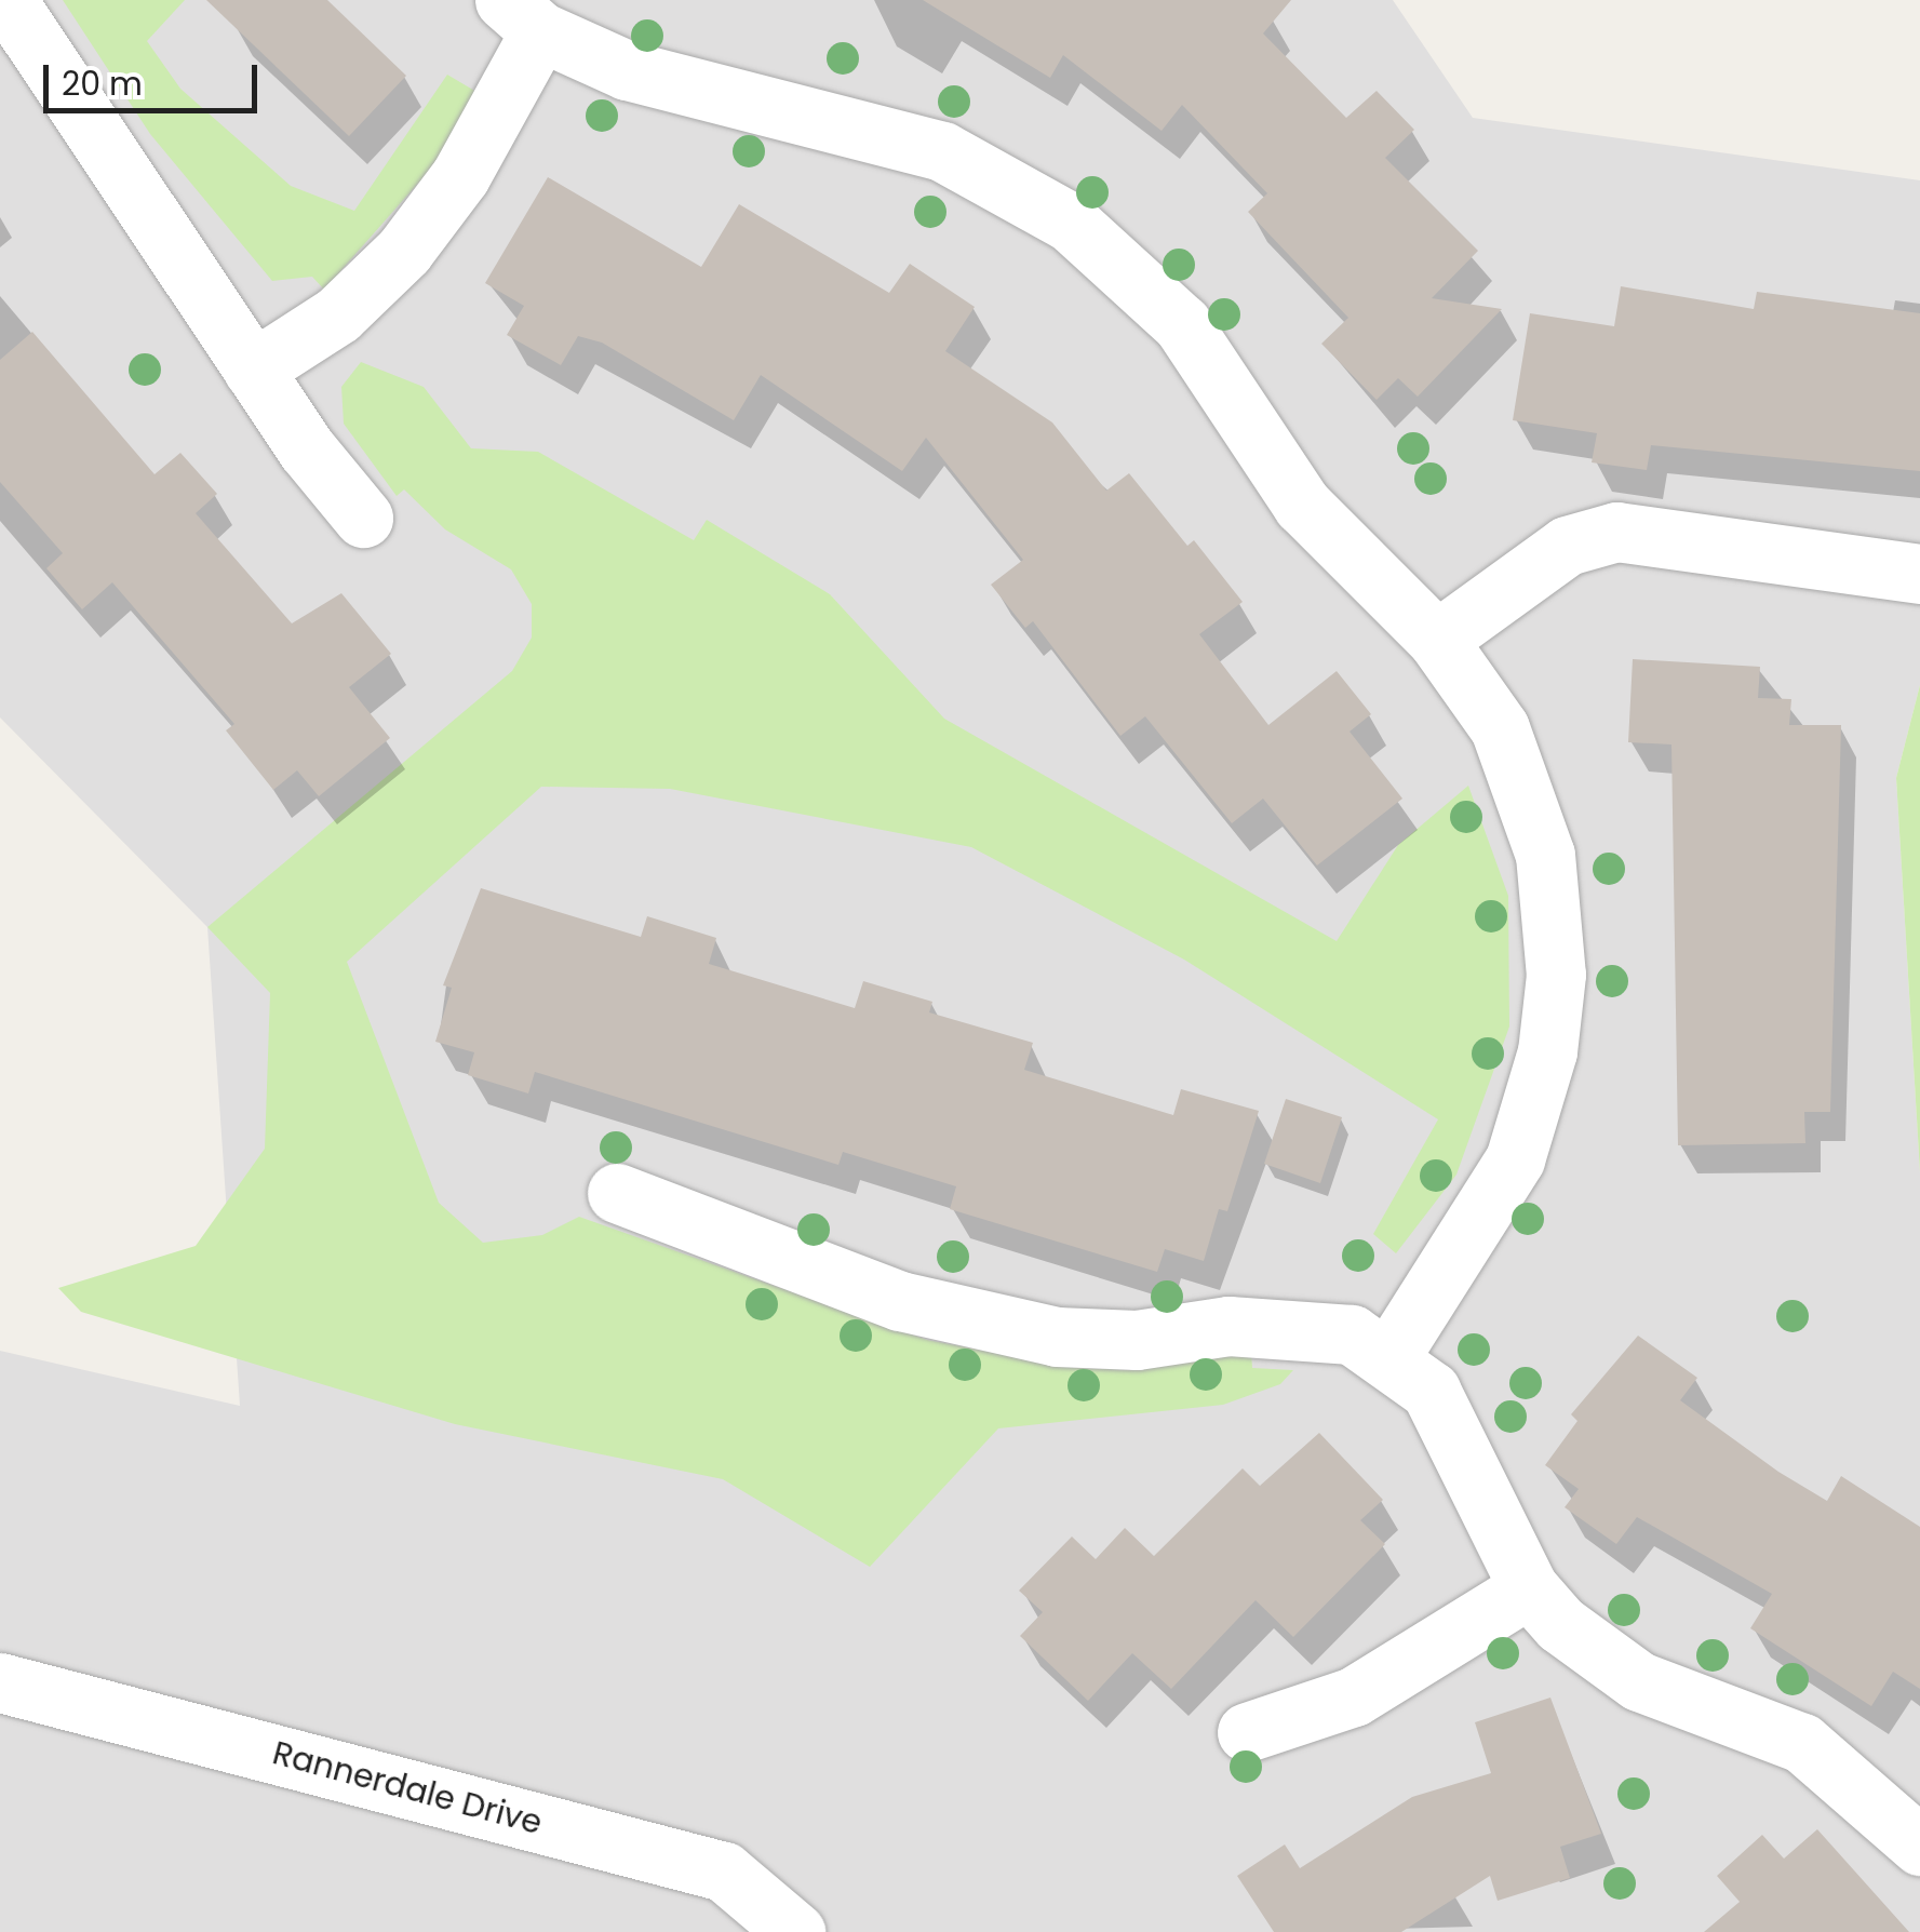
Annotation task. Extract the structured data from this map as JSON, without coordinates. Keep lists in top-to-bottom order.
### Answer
{
  "streets": {
    "street": ["Rannerdale Drive"]
  },
  "scale_bar": "20 m"
}
